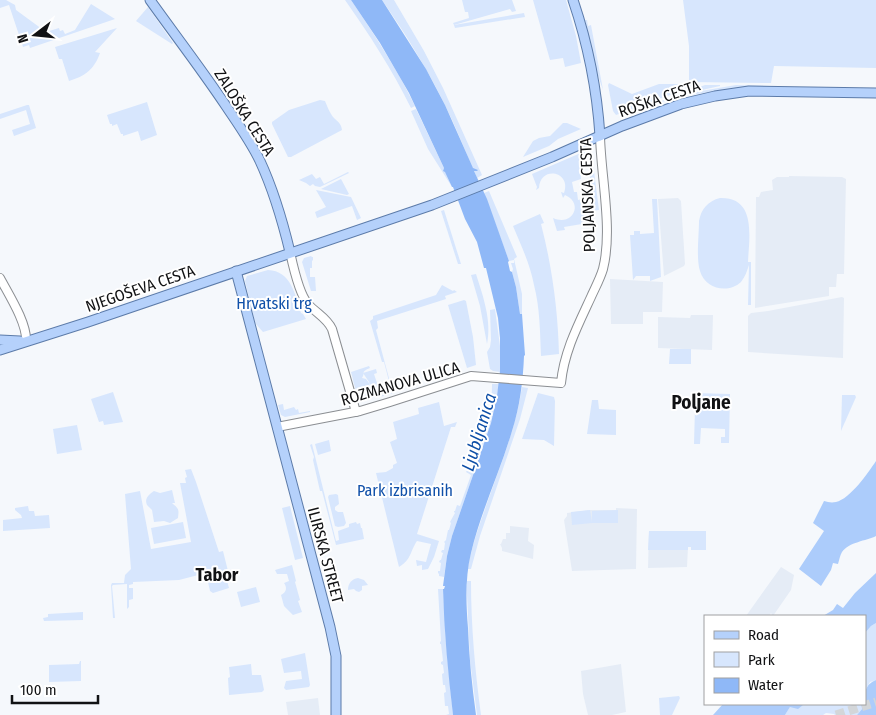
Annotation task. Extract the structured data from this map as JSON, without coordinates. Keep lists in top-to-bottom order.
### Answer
{
  "streets": {
    "main road": [
      "ROŠKA CESTA",
      "ZALOŠKA CESTA",
      "POLJANSKA CESTA",
      "NJEGOŠEVA CESTA",
      "ILIRSKA STREET"
    ],
    "street": ["ROZMANOVA ULICA"]
  },
  "crossings": [
    ["ROŠKA CESTA", "ZALOŠKA CESTA"],
    ["ROŠKA CESTA", "POLJANSKA CESTA"],
    ["ROŠKA CESTA", "NJEGOŠEVA CESTA"],
    ["ZALOŠKA CESTA", "NJEGOŠEVA CESTA"],
    ["POLJANSKA CESTA", "ROZMANOVA ULICA"],
    ["NJEGOŠEVA CESTA", "ILIRSKA STREET"],
    ["ROZMANOVA ULICA", "ILIRSKA STREET"]
  ],
  "districts": ["Poljane", "Tabor"],
  "water": ["Ljubljanica"],
  "parks": ["Hrvatski trg", "Park izbrisanih"],
  "legend": ["Road", "Park", "Water"],
  "scale_bar": "100 m",
  "north": "left"
}
